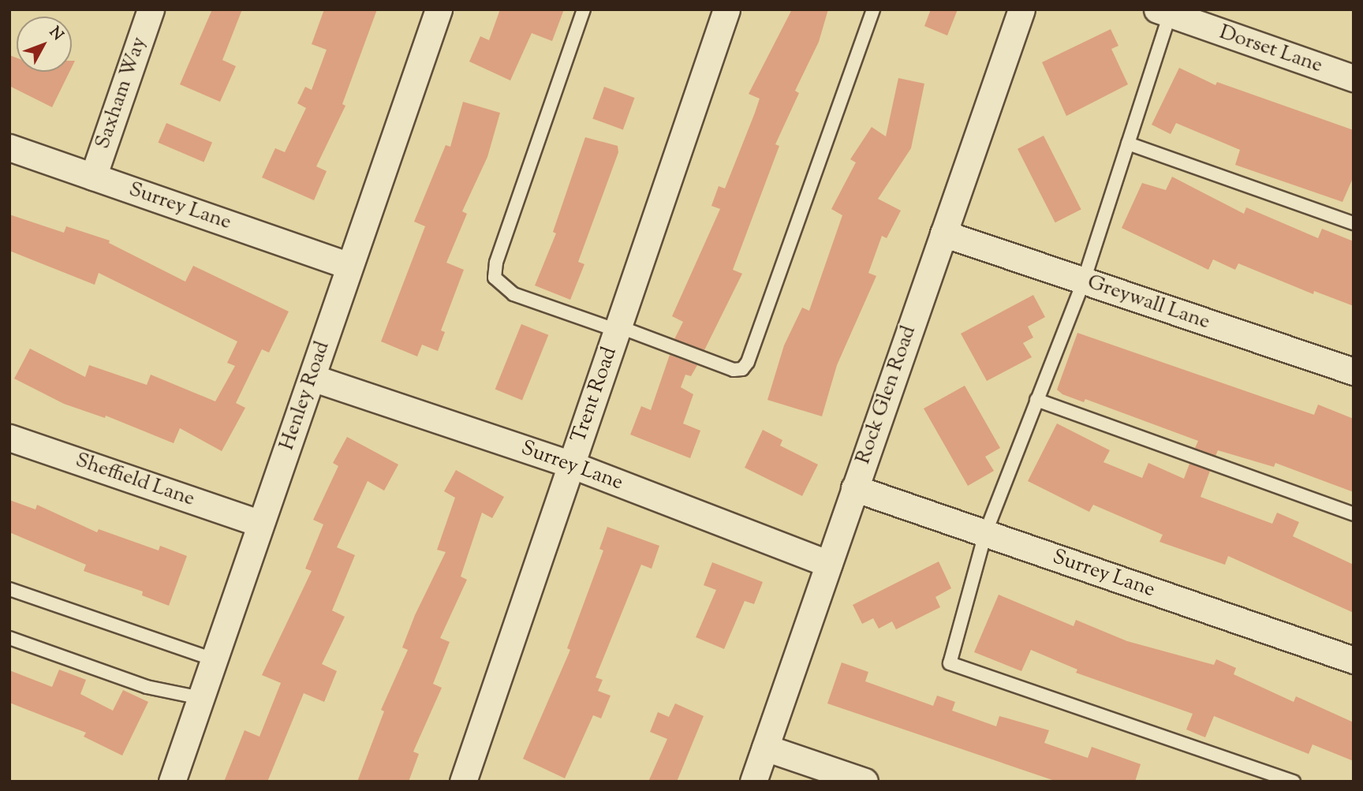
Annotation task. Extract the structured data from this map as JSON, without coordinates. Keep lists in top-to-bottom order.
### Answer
{
  "streets": {
    "street": [
      "Dorset Lane",
      "Saxham Way",
      "Surrey Lane",
      "Greywall Lane",
      "Trent Road",
      "Rock Glen Road",
      "Henley Road",
      "Sheffield Lane"
    ]
  },
  "crossings": [
    ["Saxham Way", "Surrey Lane"],
    ["Surrey Lane", "Trent Road"],
    ["Surrey Lane", "Rock Glen Road"],
    ["Surrey Lane", "Henley Road"],
    ["Greywall Lane", "Rock Glen Road"],
    ["Henley Road", "Sheffield Lane"]
  ],
  "north": "top right"
}
